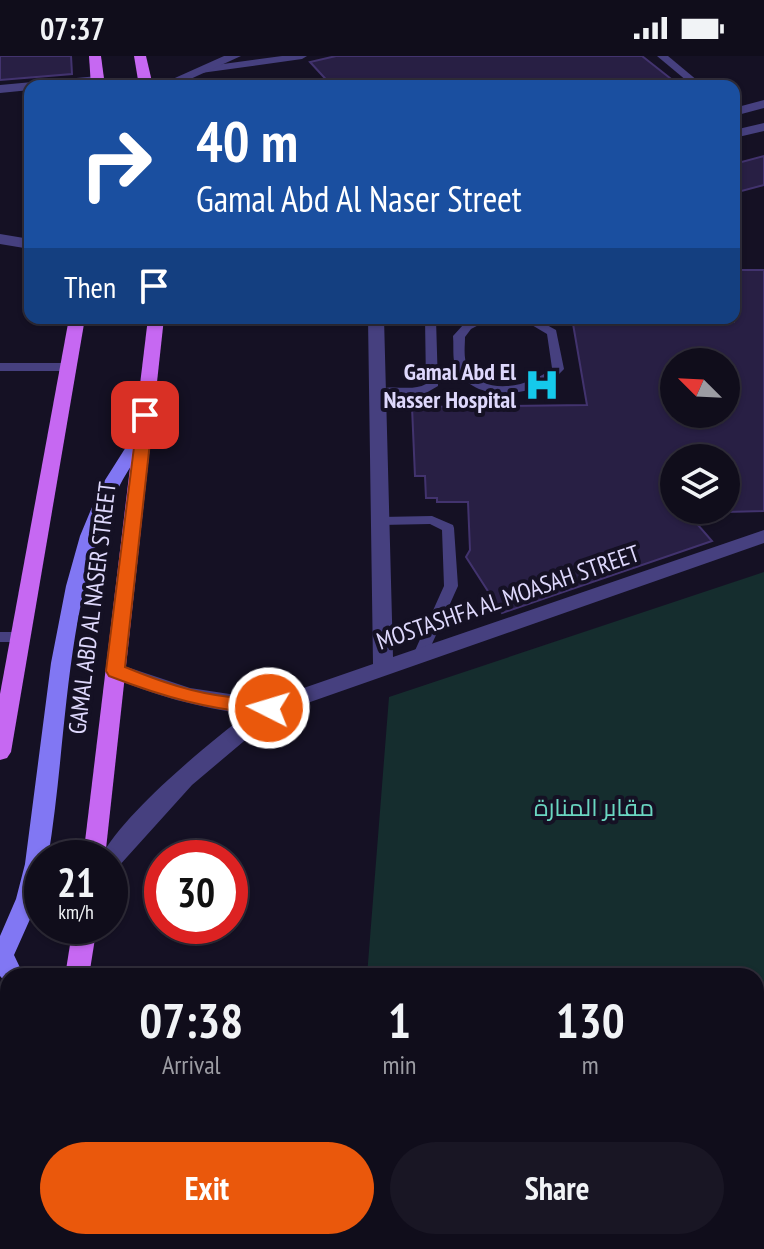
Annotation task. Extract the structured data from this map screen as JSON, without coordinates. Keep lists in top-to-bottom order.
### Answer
{
  "streets": {
    "main road": ["GAMAL ABD AL NASER STREET"],
    "street": ["MOSTASHFA AL MOASAH STREET"]
  },
  "crossings": [
    ["MOSTASHFA AL MOASAH STREET", "GAMAL ABD AL NASER STREET"]
  ],
  "parks": ["مقابر المنارة"],
  "places": {
    "hospital": ["Gamal Abd El Nasser Hospital"]
  },
  "north": "top left",
  "page": {
    "status": "07:37",
    "turn": ["40 m", "Gamal Abd Al Naser Street"],
    "then": "Then",
    "speed": "21 km/h",
    "limit": "30",
    "eta": [
      "07:38",
      "Arrival",
      "1",
      "min",
      "130",
      "m"
    ],
    "buttons": ["Exit", "Share"]
  }
}
